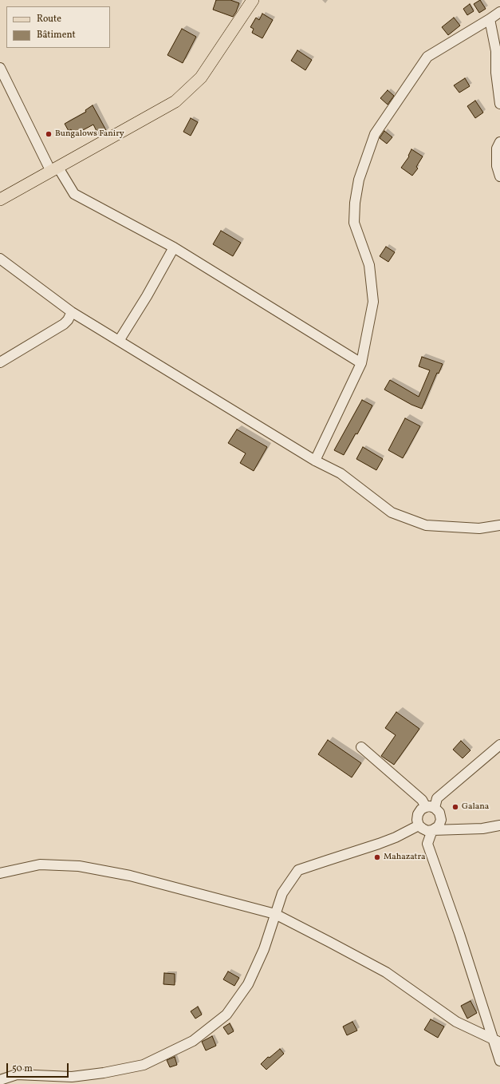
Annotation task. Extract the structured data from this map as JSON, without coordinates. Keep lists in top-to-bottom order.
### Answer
{
  "places": ["Bungalows Faniry", "Galana", "Mahazatra"],
  "legend": ["Route", "Bâtiment"],
  "scale_bar": "50 m"
}
